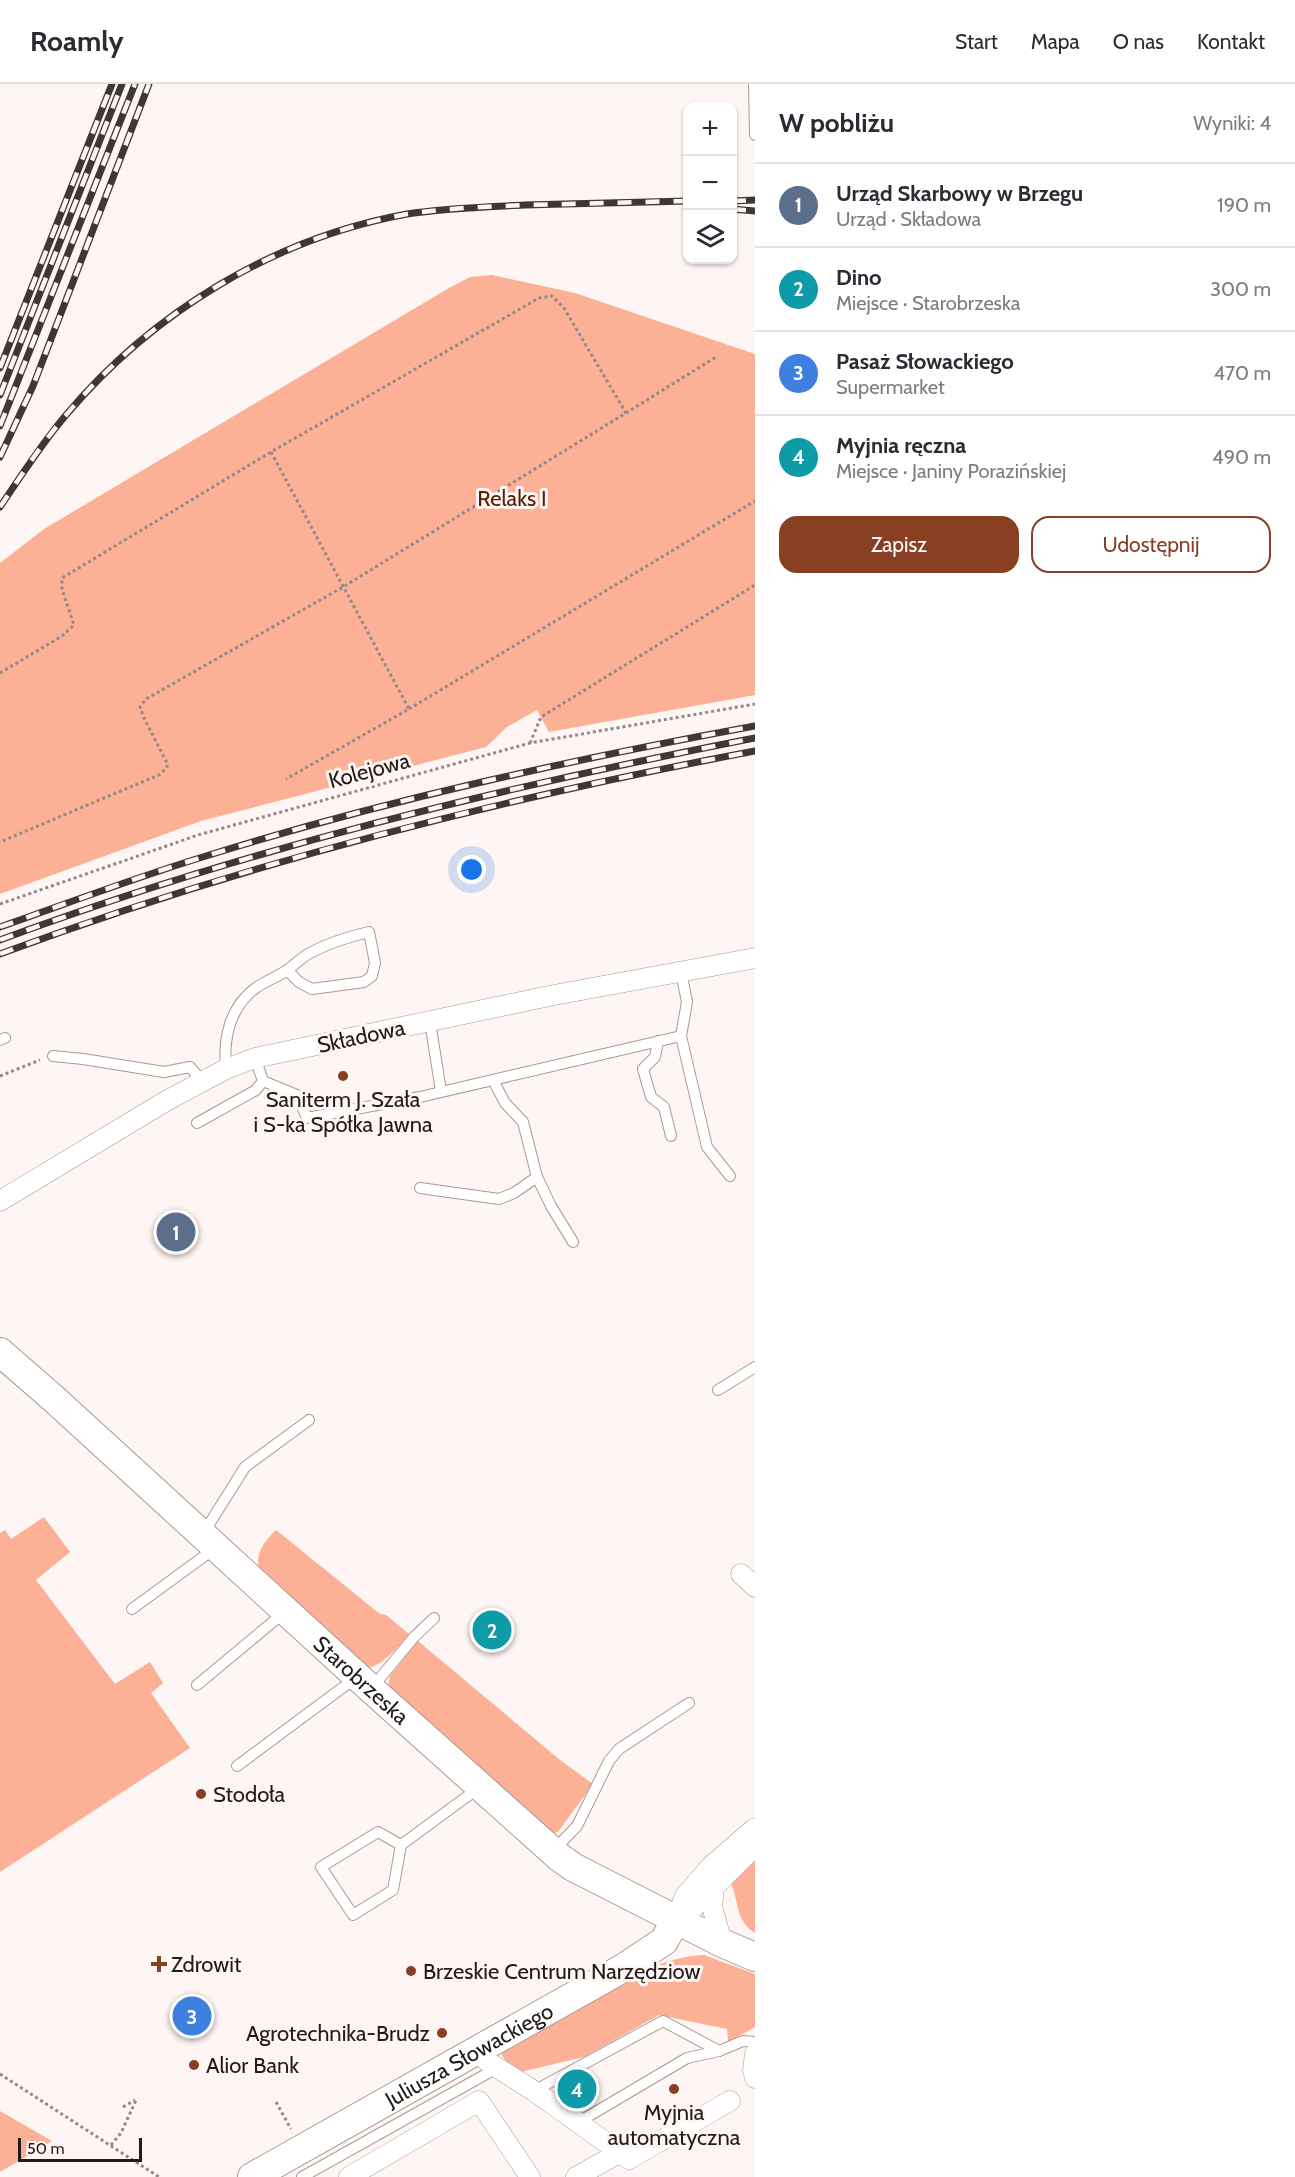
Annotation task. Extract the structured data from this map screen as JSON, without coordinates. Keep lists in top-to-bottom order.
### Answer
{
  "streets": {
    "street": ["Składowa", "Starobrzeska", "Juliusza Słowackiego"],
    "path": ["Kolejowa"]
  },
  "crossings": [
    ["Starobrzeska", "Juliusza Słowackiego"]
  ],
  "parks": ["Relaks I"],
  "places": {
    "other": [
      "Saniterm J. Szała i S-ka Spółka Jawna",
      "Stodoła",
      "Brzeskie Centrum Narzędziow",
      "Agrotechnika-Brudz",
      "Alior Bank",
      "Myjnia automatyczna"
    ],
    "health": ["Zdrowit"]
  },
  "scale_bar": "50 m",
  "page": {
    "header": "Roamly",
    "nav": [
      "Start",
      "Mapa",
      "O nas",
      "Kontakt"
    ],
    "heading": ["W pobliżu", "Wyniki: 4"],
    "map_buttons": ["+", "−"],
    "list": [
      {
        "mark": "1",
        "name": "Urząd Skarbowy w Brzegu",
        "note": "Urząd · Składowa",
        "value": "190 m"
      },
      {
        "mark": "2",
        "name": "Dino",
        "note": "Miejsce · Starobrzeska",
        "value": "300 m"
      },
      {
        "mark": "3",
        "name": "Pasaż Słowackiego",
        "note": "Supermarket",
        "value": "470 m"
      },
      {
        "mark": "4",
        "name": "Myjnia ręczna",
        "note": "Miejsce · Janiny Porazińskiej",
        "value": "490 m"
      }
    ],
    "buttons": ["Zapisz", "Udostępnij"],
    "pins": [
      "1",
      "2",
      "3",
      "4"
    ],
    "scale": "50 m"
  }
}
